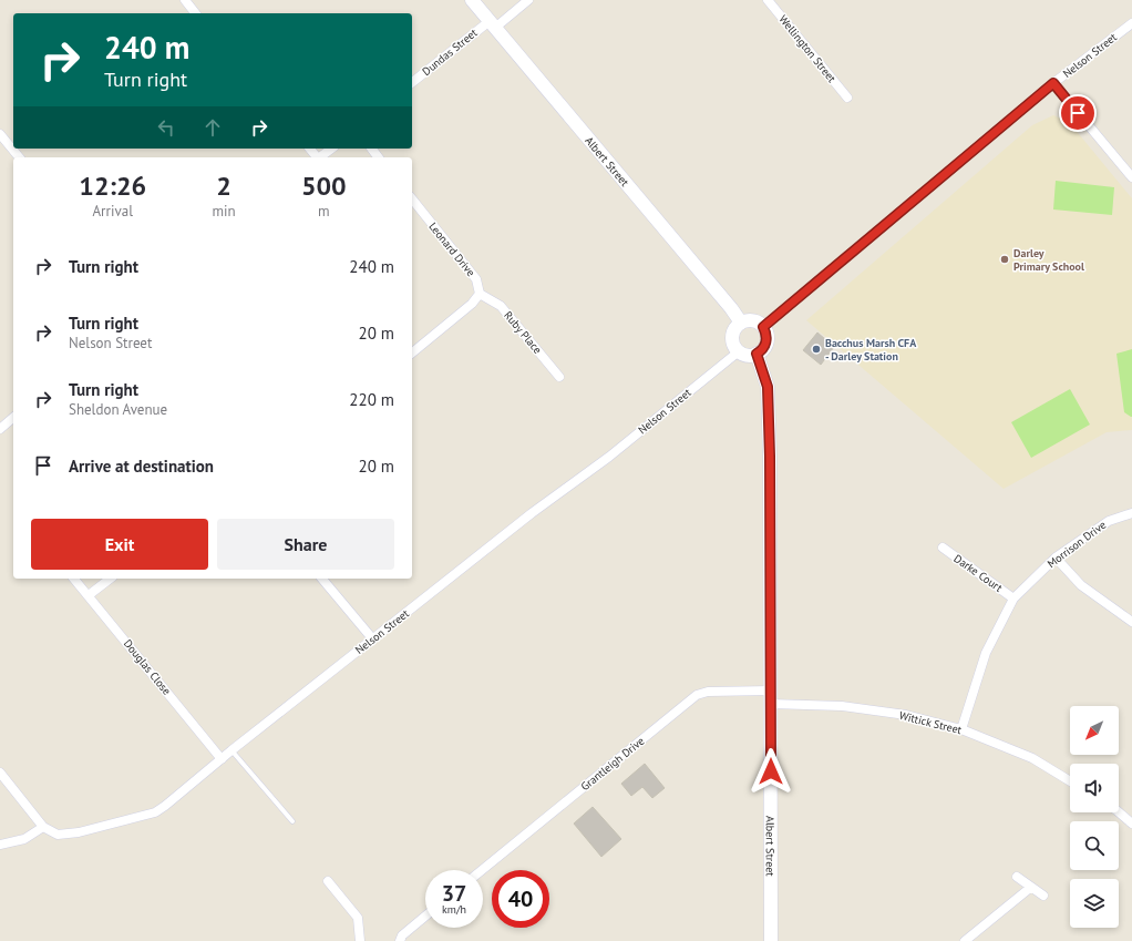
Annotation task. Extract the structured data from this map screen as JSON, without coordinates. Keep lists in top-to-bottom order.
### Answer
{
  "streets": {
    "street": [
      "Wellington Street",
      "Dundas Street",
      "Nelson Street",
      "Albert Street",
      "Leonard Drive",
      "Ruby Place",
      "Morrison Drive",
      "Darke Court",
      "Douglas Close",
      "Wittick Street",
      "Grantleigh Drive"
    ]
  },
  "crossings": [
    ["Dundas Street", "Albert Street"],
    ["Nelson Street", "Albert Street"],
    ["Nelson Street", "Douglas Close"],
    ["Albert Street", "Wittick Street"],
    ["Albert Street", "Grantleigh Drive"],
    ["Leonard Drive", "Ruby Place"],
    ["Morrison Drive", "Darke Court"],
    ["Morrison Drive", "Wittick Street"],
    ["Wittick Street", "Grantleigh Drive"]
  ],
  "places": ["Darley Primary School", "Bacchus Marsh CFA - Darley Station"],
  "north": "bottom left",
  "page": {
    "turn": ["240 m", "Turn right"],
    "eta": [
      "12:26",
      "Arrival",
      "2",
      "min",
      "500",
      "m"
    ],
    "list": [
      {
        "name": "Turn right",
        "value": "240 m"
      },
      {
        "name": "Turn right",
        "note": "Nelson Street",
        "value": "20 m"
      },
      {
        "name": "Turn right",
        "note": "Sheldon Avenue",
        "value": "220 m"
      },
      {
        "name": "Arrive at destination",
        "value": "20 m"
      }
    ],
    "buttons": ["Exit", "Share"],
    "speed": "37 km/h",
    "limit": "40"
  }
}
